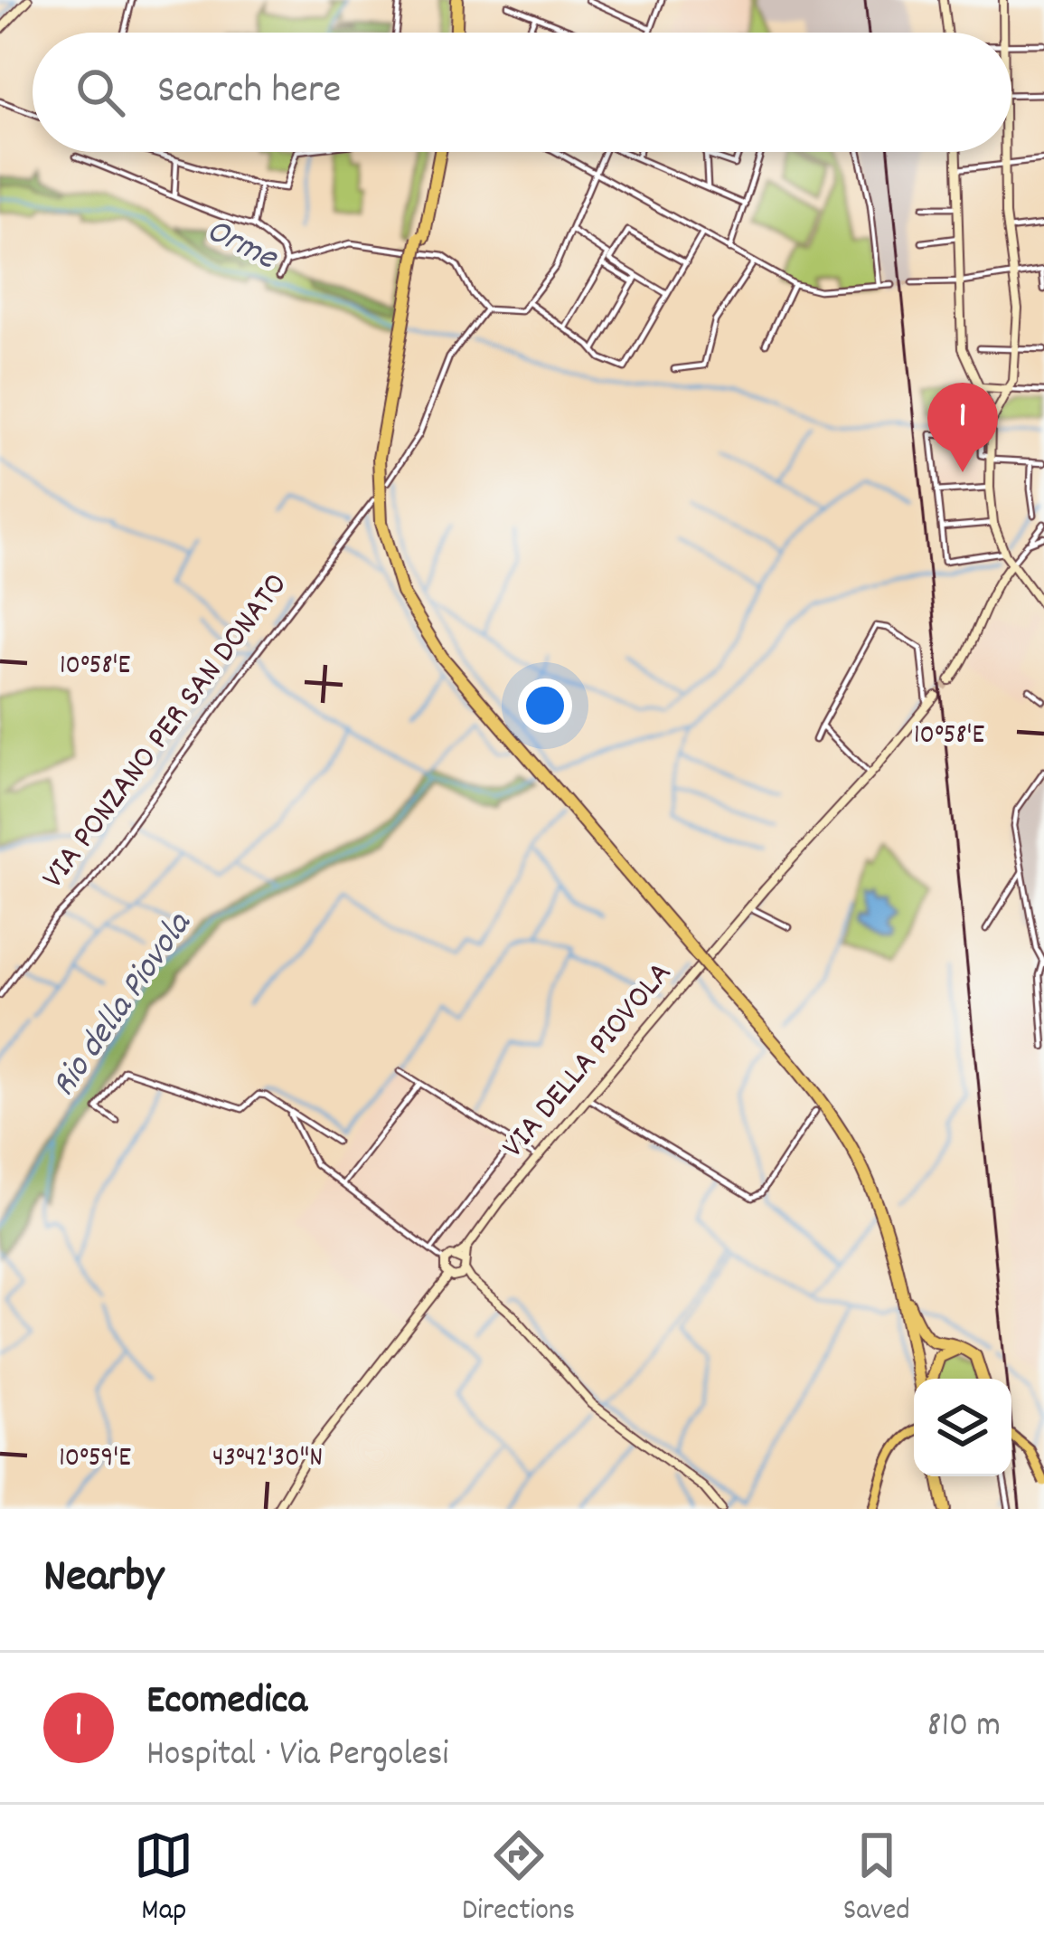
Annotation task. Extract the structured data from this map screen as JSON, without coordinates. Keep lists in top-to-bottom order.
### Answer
{
  "streets": {
    "street": ["VIA PONZANO PER SAN DONATO", "VIA DELLA PIOVOLA"]
  },
  "water": ["Orme", "Rio della Piovola"],
  "page": {
    "search": "Search here",
    "pins": "1",
    "heading": "Nearby",
    "list": [
      {
        "mark": "1",
        "name": "Ecomedica",
        "note": "Hospital · Via Pergolesi",
        "value": "810 m"
      }
    ],
    "nav": ["Map", "Directions", "Saved"]
  },
  "coordinates": ["10°58'E", "43°42'30\"N", "10°59'E"]
}
